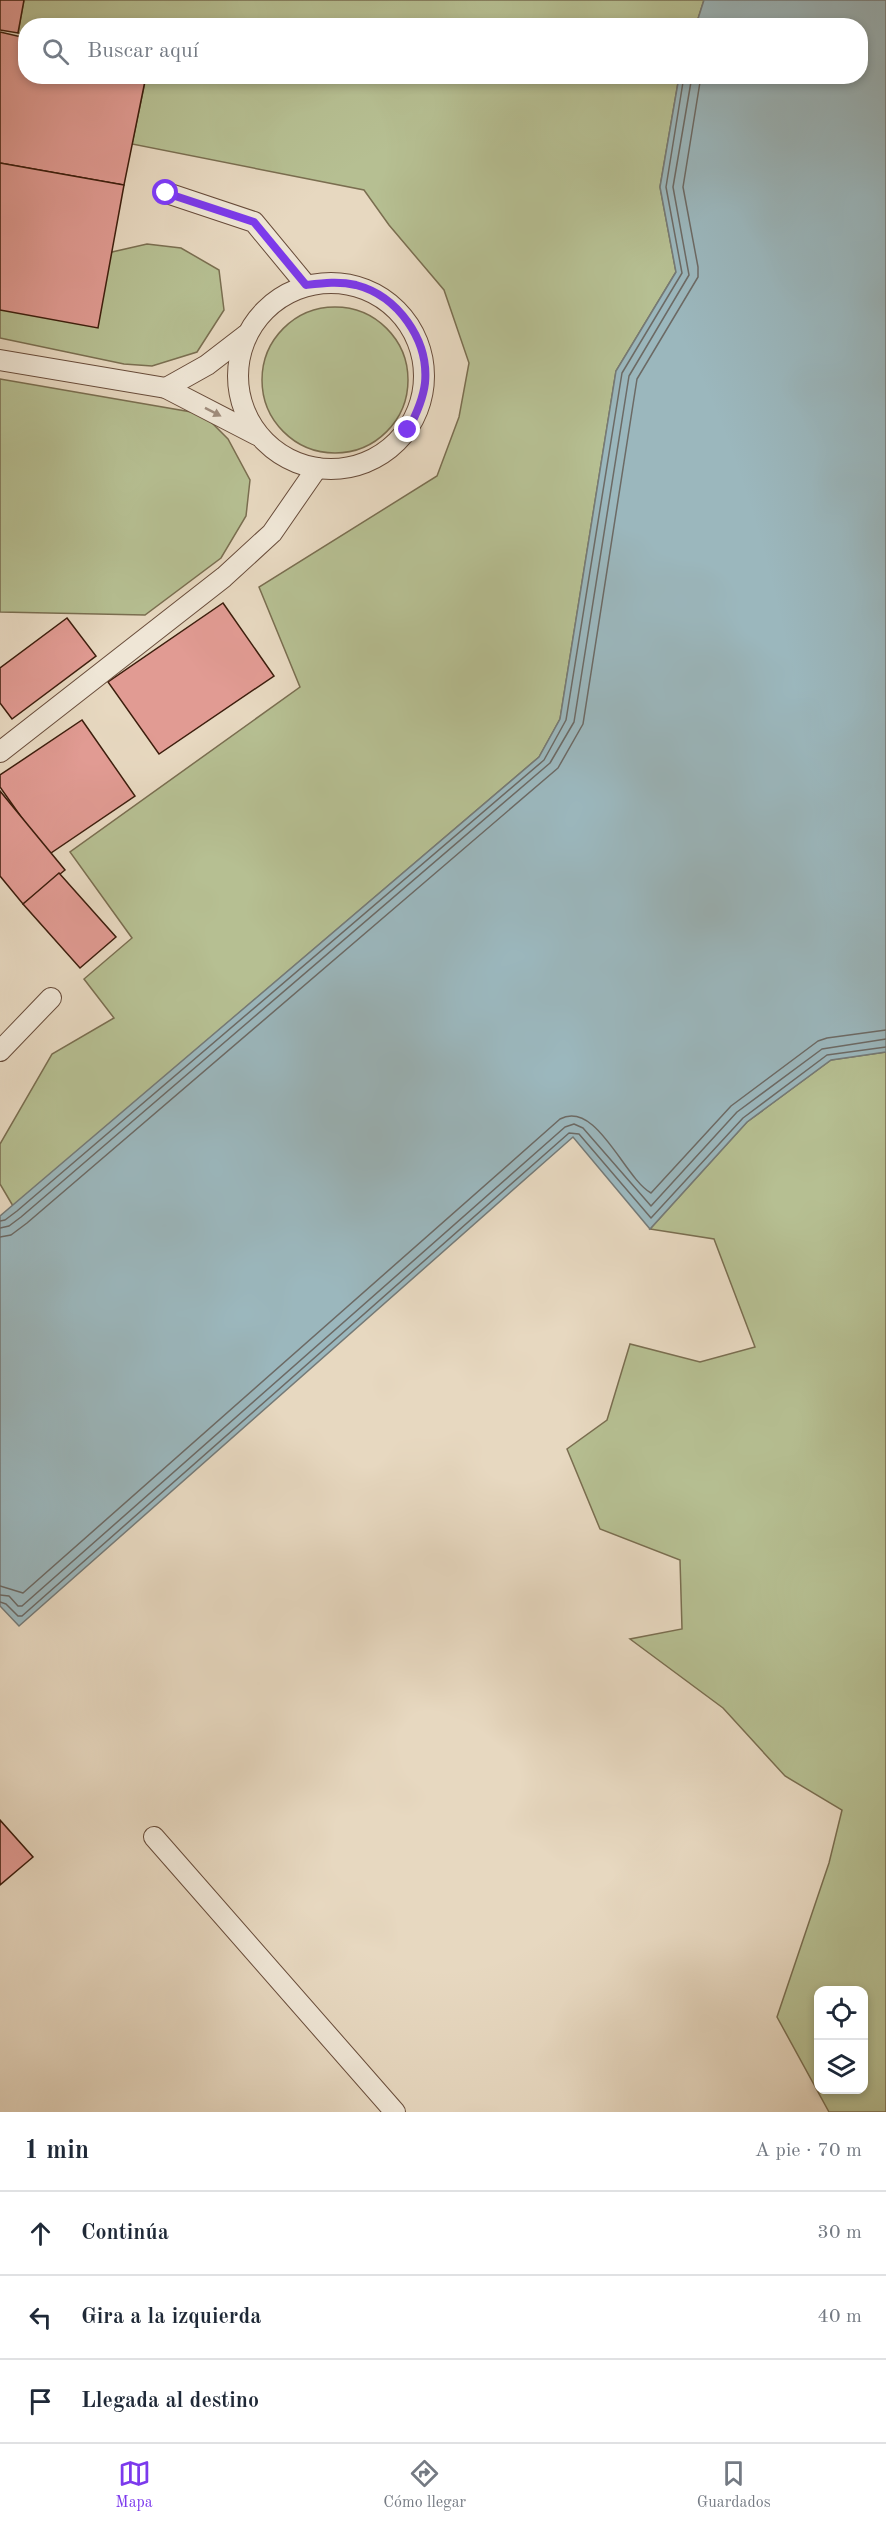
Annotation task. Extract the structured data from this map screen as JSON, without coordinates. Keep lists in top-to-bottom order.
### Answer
{
  "page": {
    "search": "Buscar aquí",
    "heading": ["1 min", "A pie · 70 m"],
    "list": [
      ["Continúa", "30 m"],
      ["Gira a la izquierda", "40 m"],
      "Llegada al destino"
    ],
    "nav": ["Mapa", "Cómo llegar", "Guardados"]
  }
}
